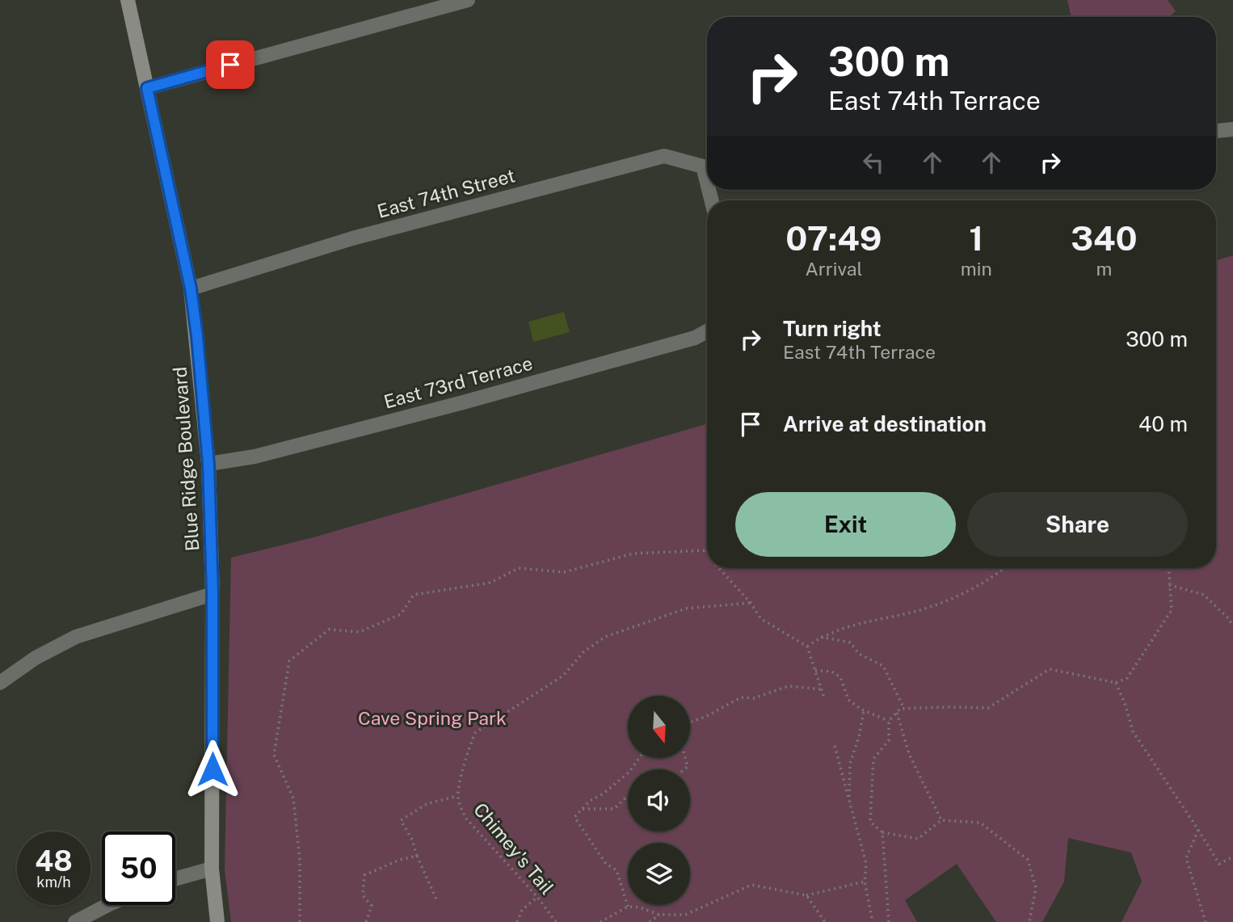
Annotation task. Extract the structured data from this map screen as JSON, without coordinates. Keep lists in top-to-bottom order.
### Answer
{
  "streets": {
    "main road": ["Blue Ridge Boulevard"],
    "street": ["East 74th Street", "East 73rd Terrace"],
    "path": ["Chimey's Tail"]
  },
  "crossings": [
    ["East 74th Street", "Blue Ridge Boulevard"],
    ["East 73rd Terrace", "Blue Ridge Boulevard"]
  ],
  "parks": ["Cave Spring Park"],
  "north": "bottom",
  "page": {
    "turn": ["300 m", "East 74th Terrace"],
    "eta": [
      "07:49",
      "Arrival",
      "1",
      "min",
      "340",
      "m"
    ],
    "list": [
      {
        "name": "Turn right",
        "note": "East 74th Terrace",
        "value": "300 m"
      },
      {
        "name": "Arrive at destination",
        "value": "40 m"
      }
    ],
    "buttons": ["Exit", "Share"],
    "speed": "48 km/h",
    "limit": "50"
  }
}
